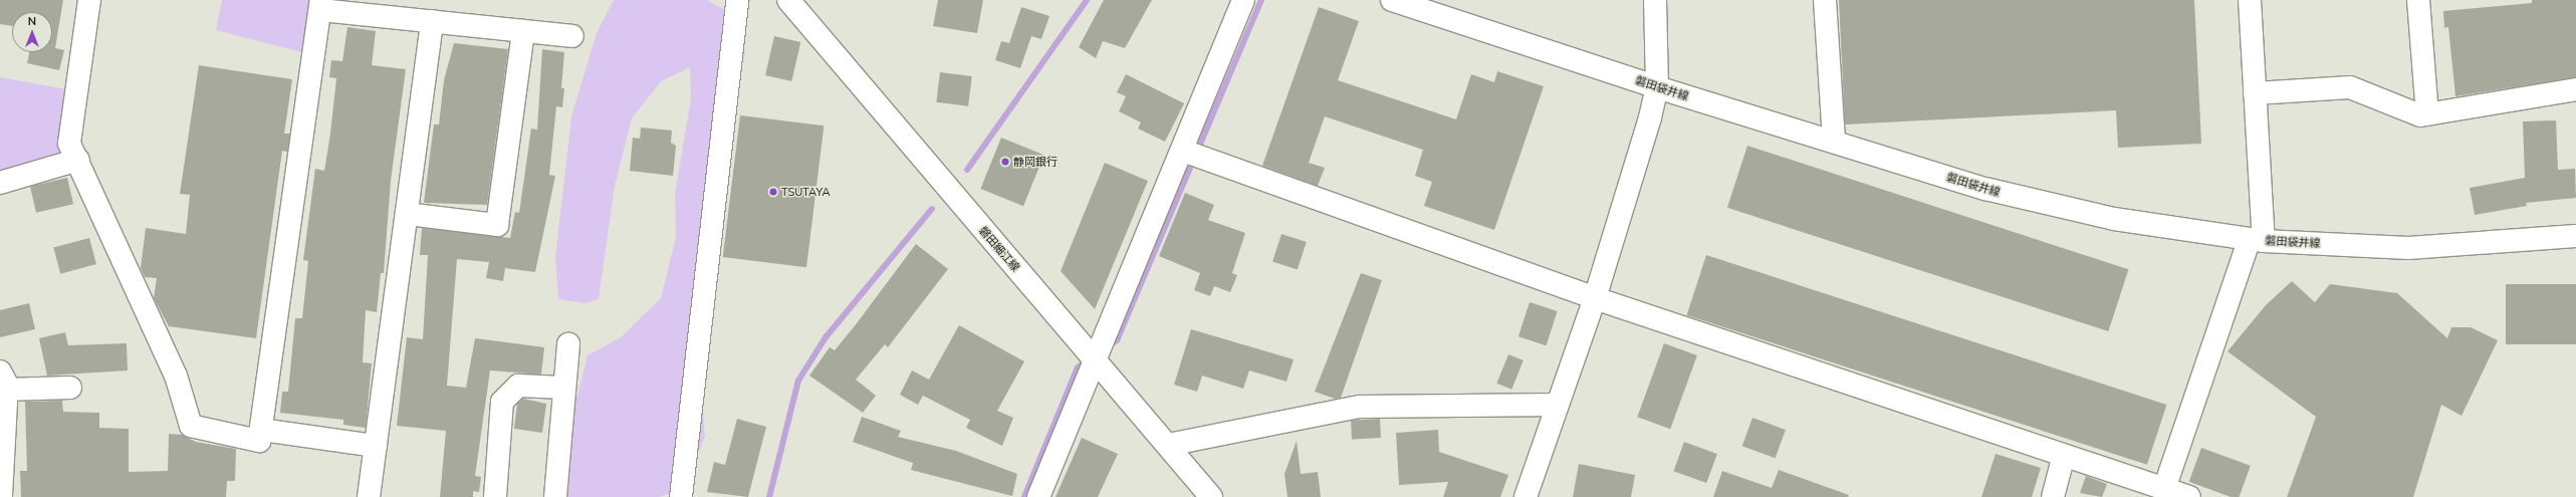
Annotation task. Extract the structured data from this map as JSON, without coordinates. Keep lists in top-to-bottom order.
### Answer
{
  "streets": {
    "street": ["磐田袋井線", "磐田細江線"]
  },
  "places": ["静岡銀行", "TSUTAYA"],
  "north": "top"
}
